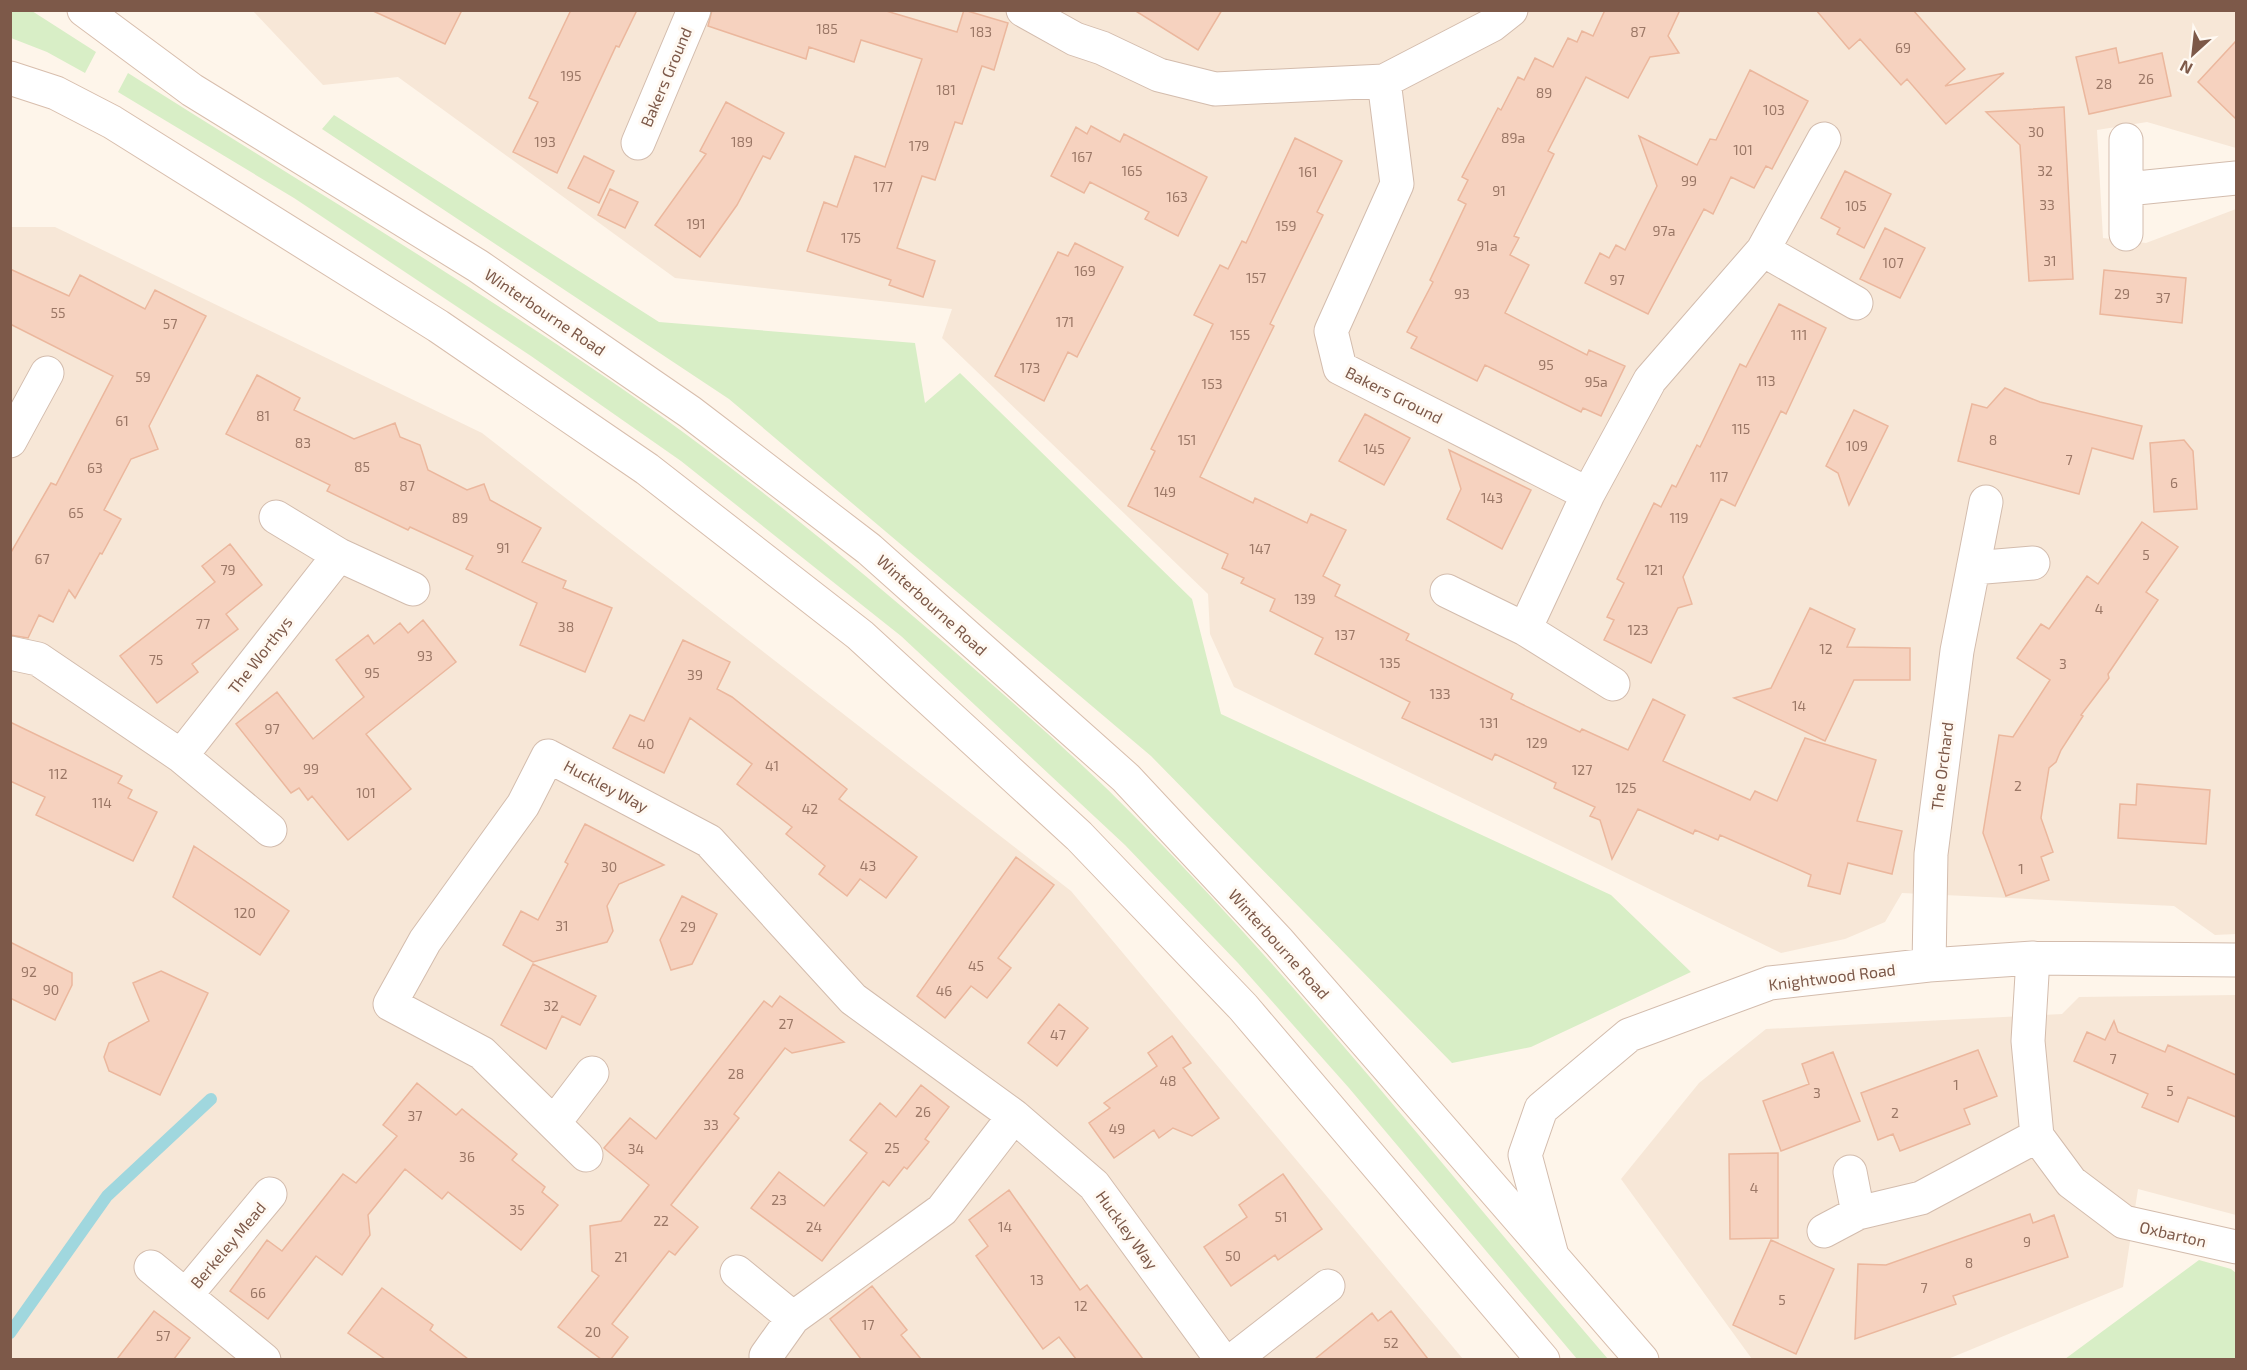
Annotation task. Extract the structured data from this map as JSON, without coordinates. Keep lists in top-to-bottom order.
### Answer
{
  "streets": {
    "street": [
      "Bakers Ground",
      "Winterbourne Road",
      "The Worthys",
      "The Orchard",
      "Huckley Way",
      "Knightwood Road",
      "Oxbarton",
      "Berkeley Mead"
    ]
  },
  "crossings": [
    ["Winterbourne Road", "Knightwood Road"],
    ["The Orchard", "Knightwood Road"]
  ],
  "house_numbers": [
    "185",
    "183",
    "87",
    "69",
    "195",
    "26",
    "28",
    "181",
    "89",
    "103",
    "30",
    "89a",
    "193",
    "189",
    "179",
    "101",
    "167",
    "165",
    "32",
    "161",
    "99",
    "177",
    "91",
    "163",
    "33",
    "105",
    "191",
    "159",
    "97a",
    "175",
    "91a",
    "31",
    "107",
    "169",
    "157",
    "97",
    "93",
    "29",
    "37",
    "55",
    "171",
    "57",
    "155",
    "111",
    "95",
    "173",
    "59",
    "113",
    "95a",
    "153",
    "81",
    "61",
    "115",
    "151",
    "8",
    "83",
    "109",
    "145",
    "7",
    "85",
    "63",
    "117",
    "6",
    "87",
    "149",
    "143",
    "65",
    "89",
    "119",
    "91",
    "147",
    "5",
    "67",
    "79",
    "121",
    "139",
    "4",
    "77",
    "38",
    "123",
    "137",
    "12",
    "93",
    "75",
    "135",
    "3",
    "95",
    "39",
    "133",
    "14",
    "131",
    "97",
    "129",
    "40",
    "41",
    "99",
    "127",
    "112",
    "2",
    "125",
    "101",
    "114",
    "42",
    "43",
    "30",
    "1",
    "120",
    "31",
    "29",
    "45",
    "92",
    "90",
    "46",
    "32",
    "27",
    "47",
    "7",
    "28",
    "48",
    "1",
    "5",
    "3",
    "26",
    "2",
    "37",
    "33",
    "49",
    "25",
    "34",
    "36",
    "4",
    "23",
    "35",
    "51",
    "22",
    "24",
    "14",
    "9",
    "50",
    "21",
    "8",
    "13",
    "7",
    "66",
    "5",
    "12",
    "17",
    "20",
    "57",
    "52"
  ],
  "north": "bottom left"
}
